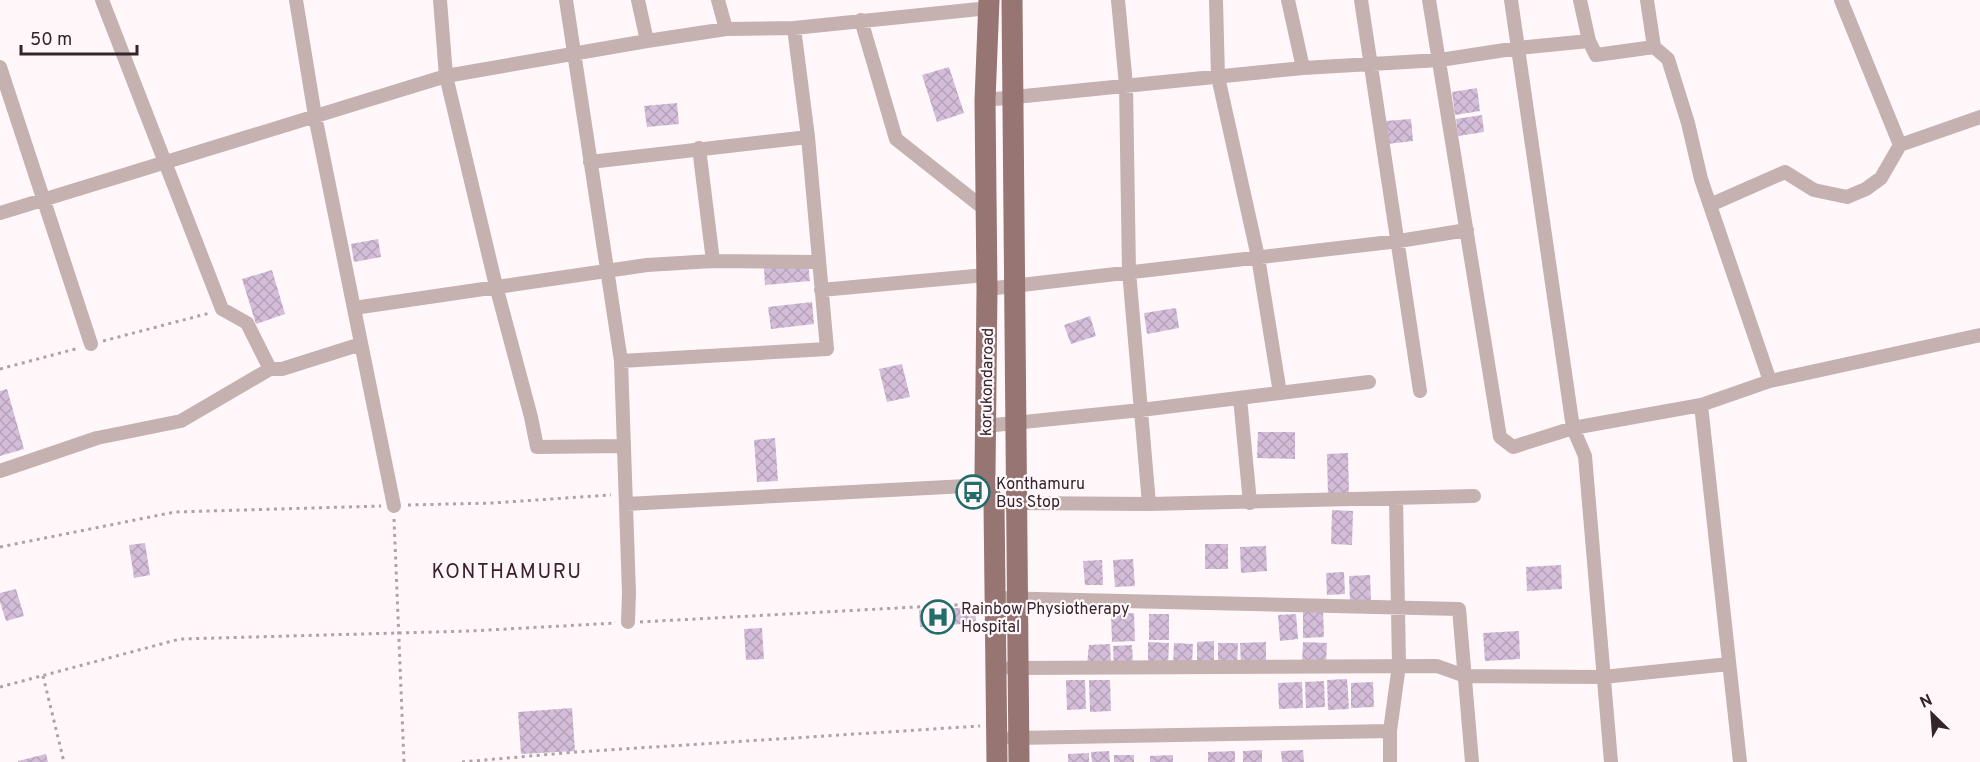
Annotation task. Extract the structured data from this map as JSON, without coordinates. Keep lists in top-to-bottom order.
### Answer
{
  "streets": {
    "main road": ["korukondaroad"]
  },
  "districts": ["KONTHAMURU"],
  "places": {
    "bus stop": ["Konthamuru Bus Stop"],
    "hospital": ["Rainbow Physiotherapy Hospital"]
  },
  "scale_bar": "50 m",
  "north": "top left"
}
